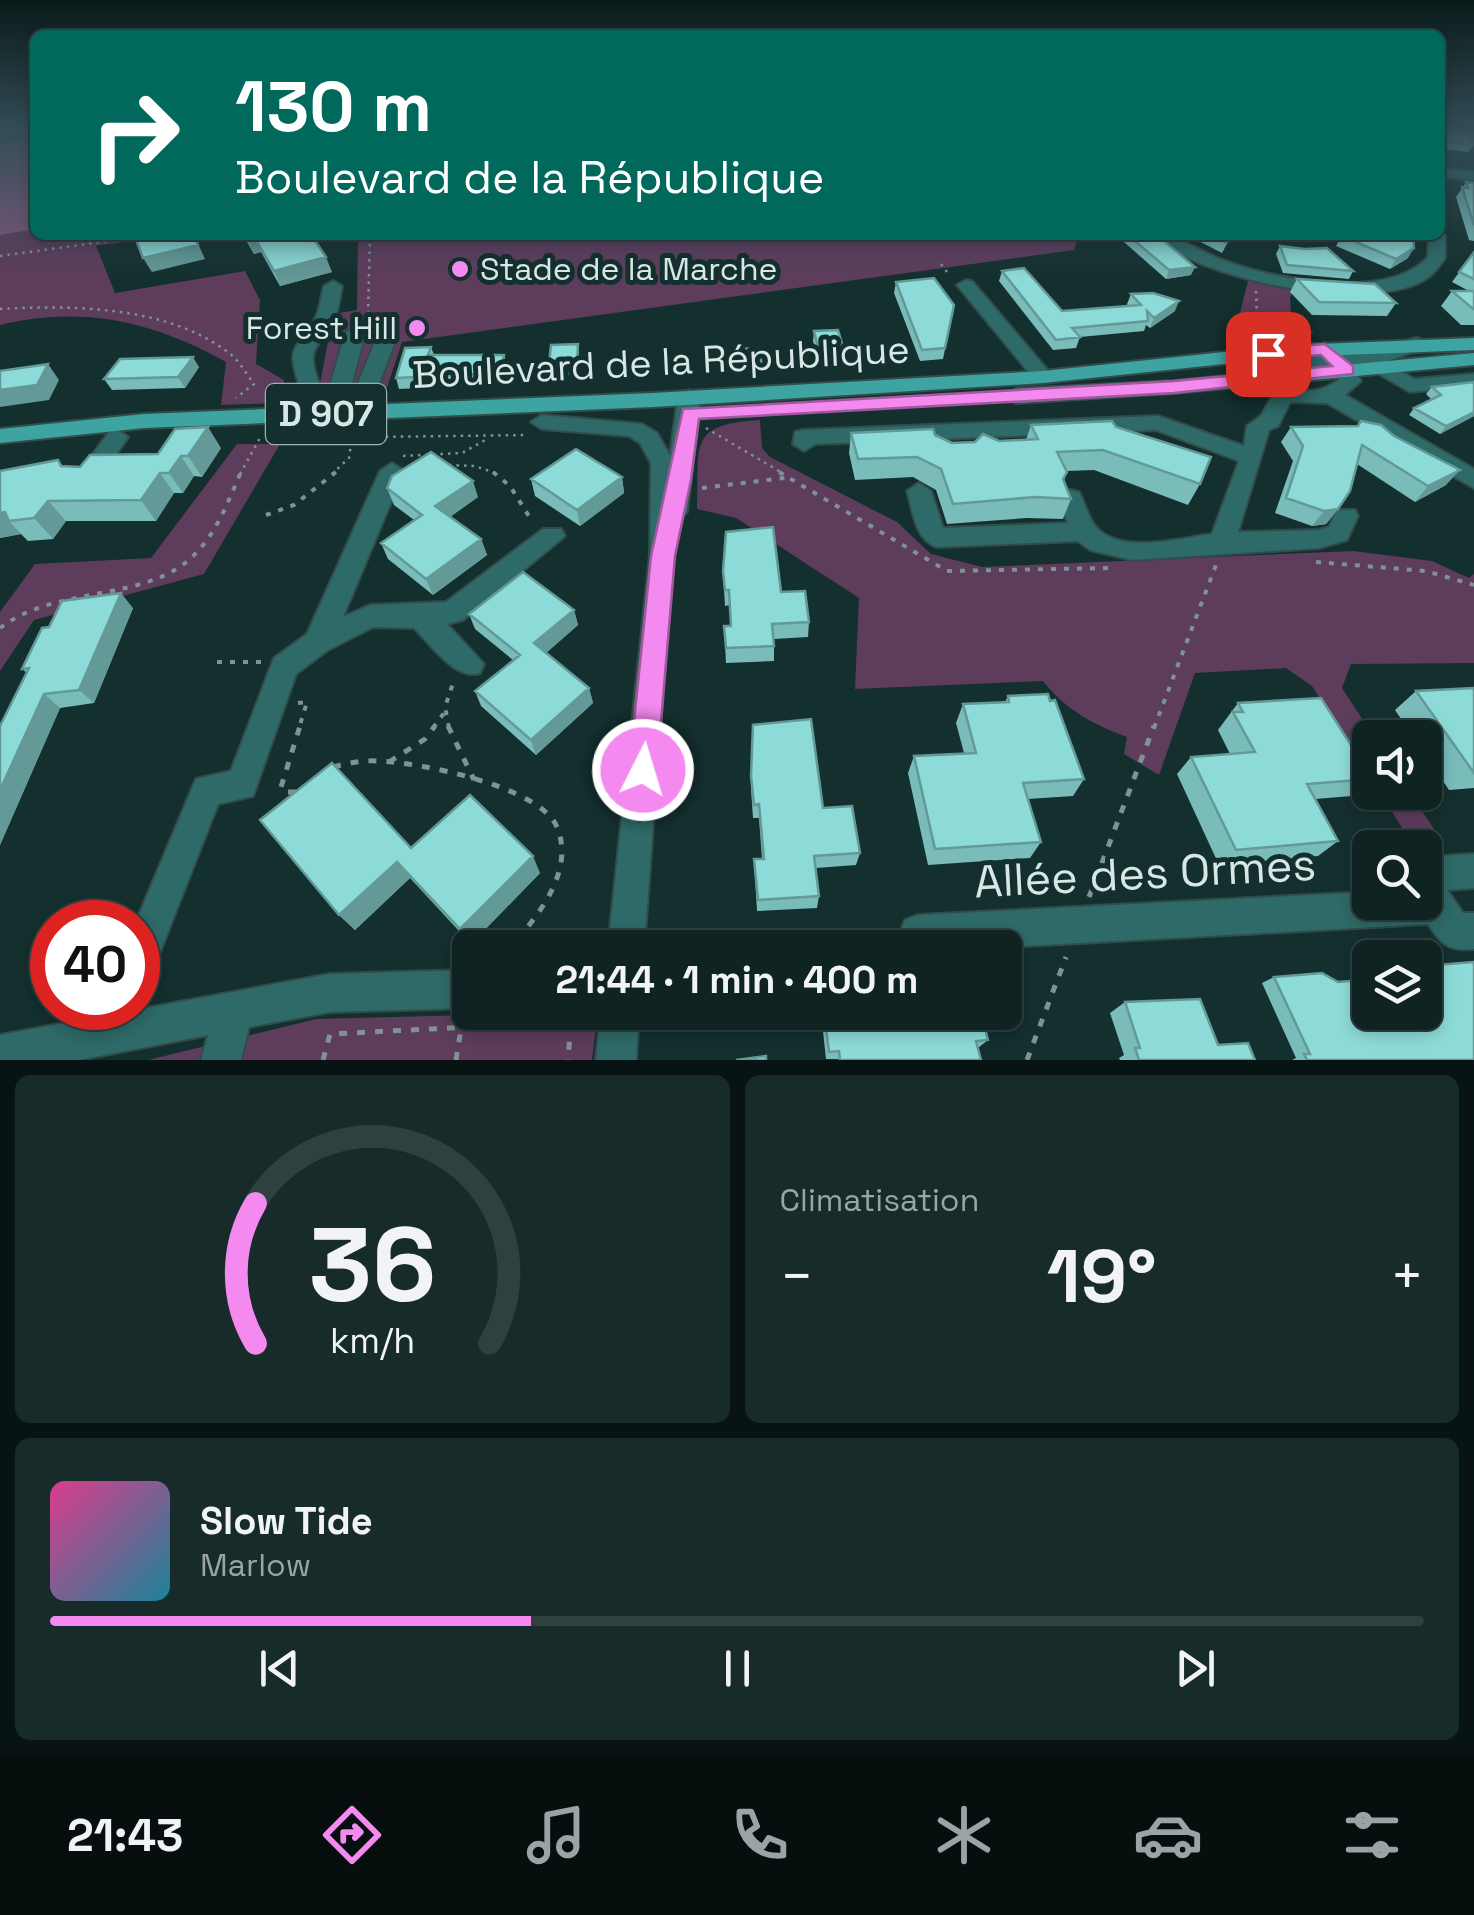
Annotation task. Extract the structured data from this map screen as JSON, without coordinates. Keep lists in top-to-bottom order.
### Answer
{
  "streets": {
    "main road": ["Boulevard de la République", "D 907"],
    "street": ["Allée des Ormes"]
  },
  "places": ["Stade de la Marche", "Forest Hill"],
  "page": {
    "turn": ["130 m", "Boulevard de la République"],
    "limit": "40",
    "trip": "21:44 · 1 min · 400 m",
    "tile": "Climatisation",
    "heat": ["−", "19°", "+"],
    "song": ["Slow Tide", "Marlow"],
    "tabs": "21:43",
    "gauge": ["36", "km/h"]
  }
}
